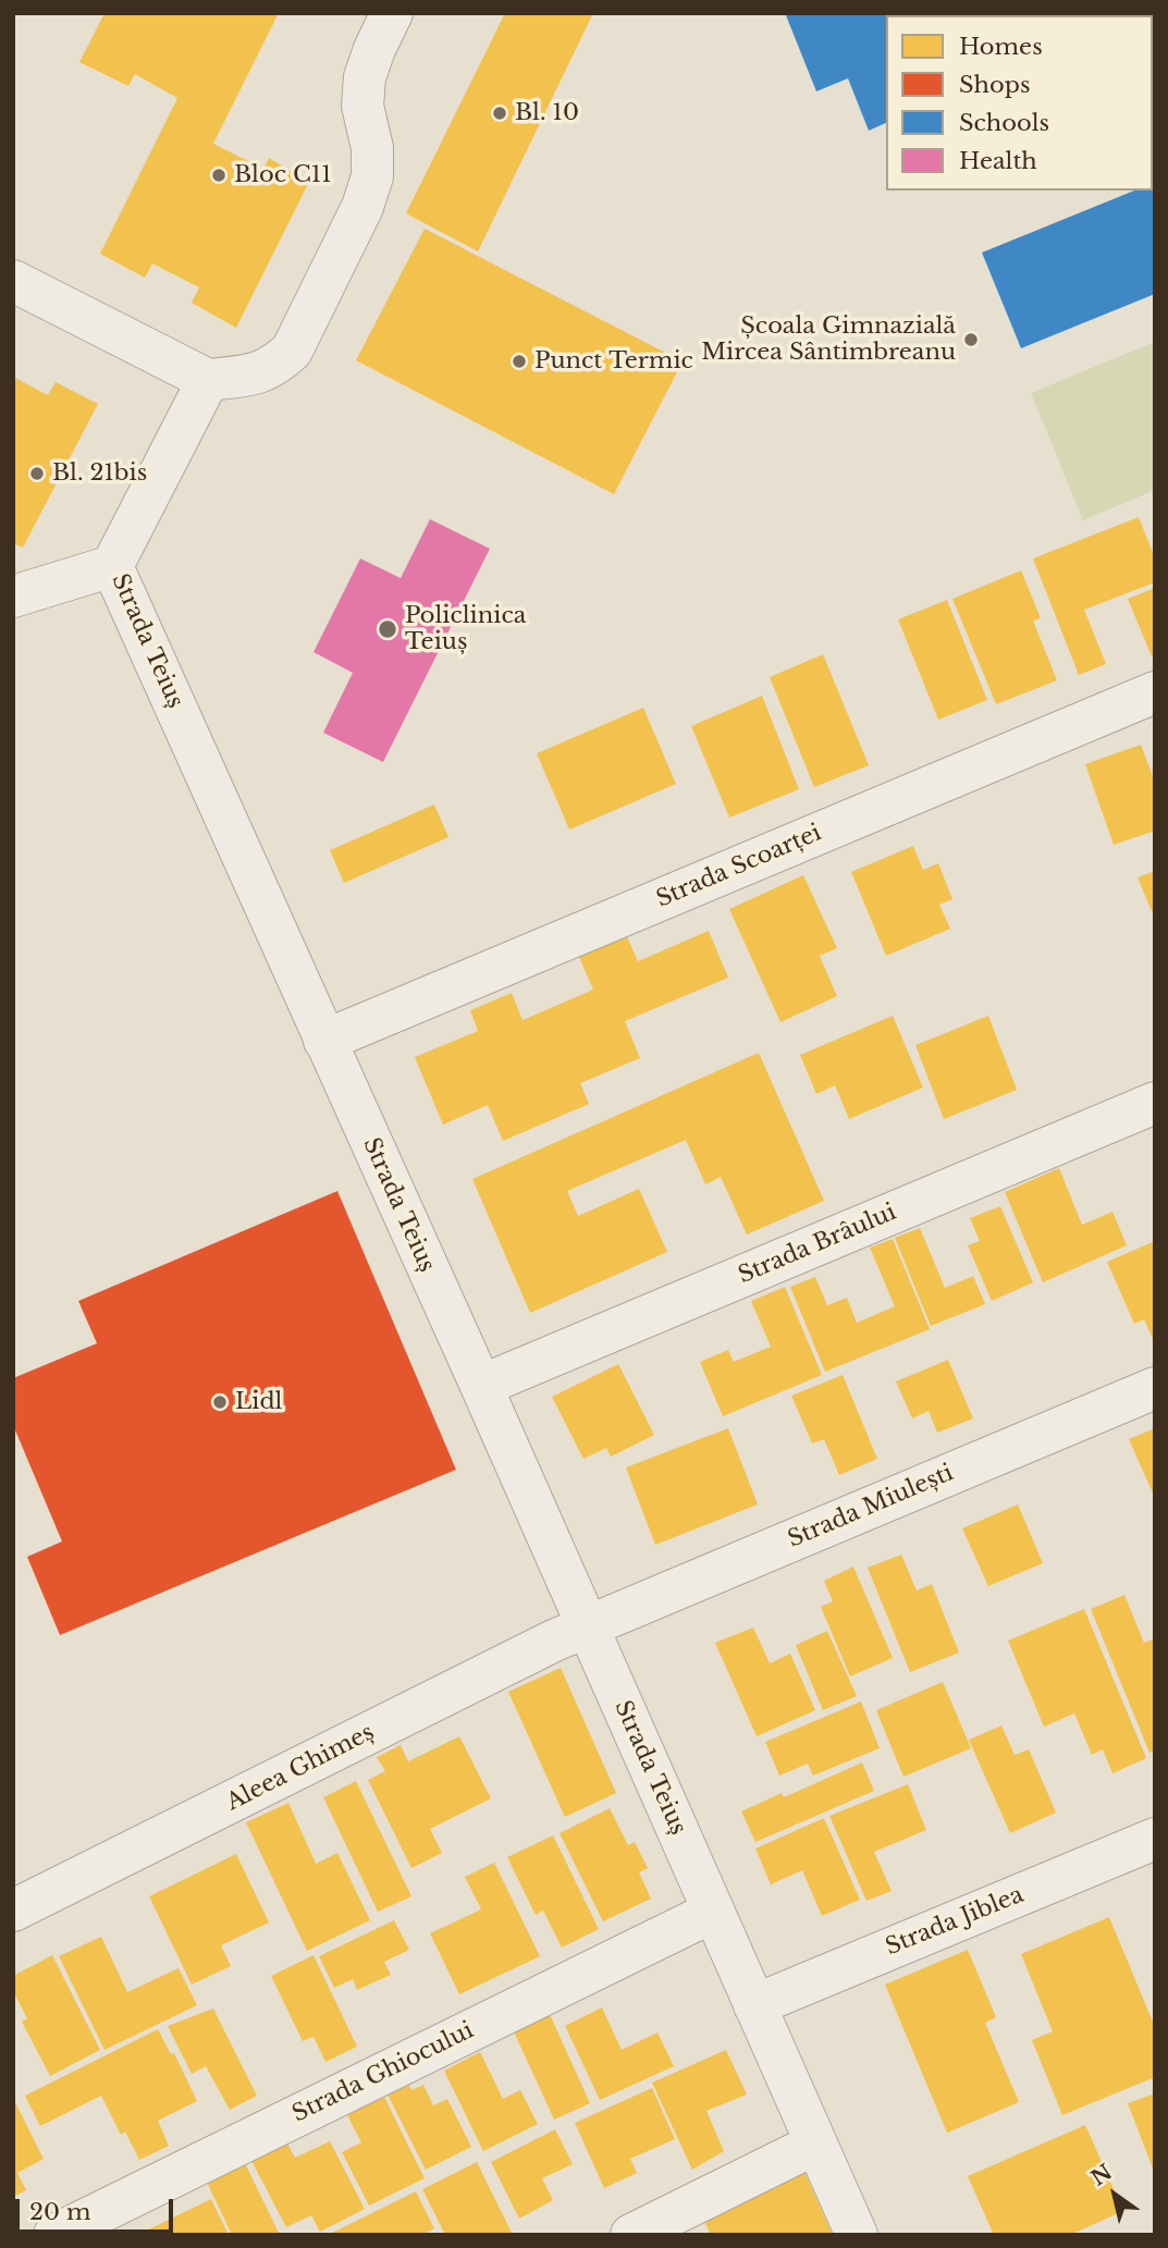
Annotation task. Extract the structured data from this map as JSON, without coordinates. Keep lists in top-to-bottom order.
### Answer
{
  "streets": {
    "street": [
      "Strada Teiuș",
      "Strada Scoarței",
      "Strada Brâului",
      "Strada Miulești",
      "Aleea Ghimeș",
      "Strada Jiblea",
      "Strada Ghiocului"
    ]
  },
  "crossings": [
    ["Strada Teiuș", "Strada Scoarței"],
    ["Strada Teiuș", "Strada Brâului"],
    ["Strada Teiuș", "Strada Miulești"],
    ["Strada Teiuș", "Aleea Ghimeș"],
    ["Strada Teiuș", "Strada Jiblea"],
    ["Strada Teiuș", "Strada Ghiocului"],
    ["Strada Miulești", "Aleea Ghimeș"]
  ],
  "places": [
    "Bl. 10",
    "Bloc C11",
    "Școala Gimnazială Mircea Sântimbreanu",
    "Punct Termic",
    "Bl. 21bis",
    "Policlinica Teiuș",
    "Lidl"
  ],
  "legend": [
    "Homes",
    "Shops",
    "Schools",
    "Health"
  ],
  "scale_bar": "20 m",
  "north": "top left"
}
